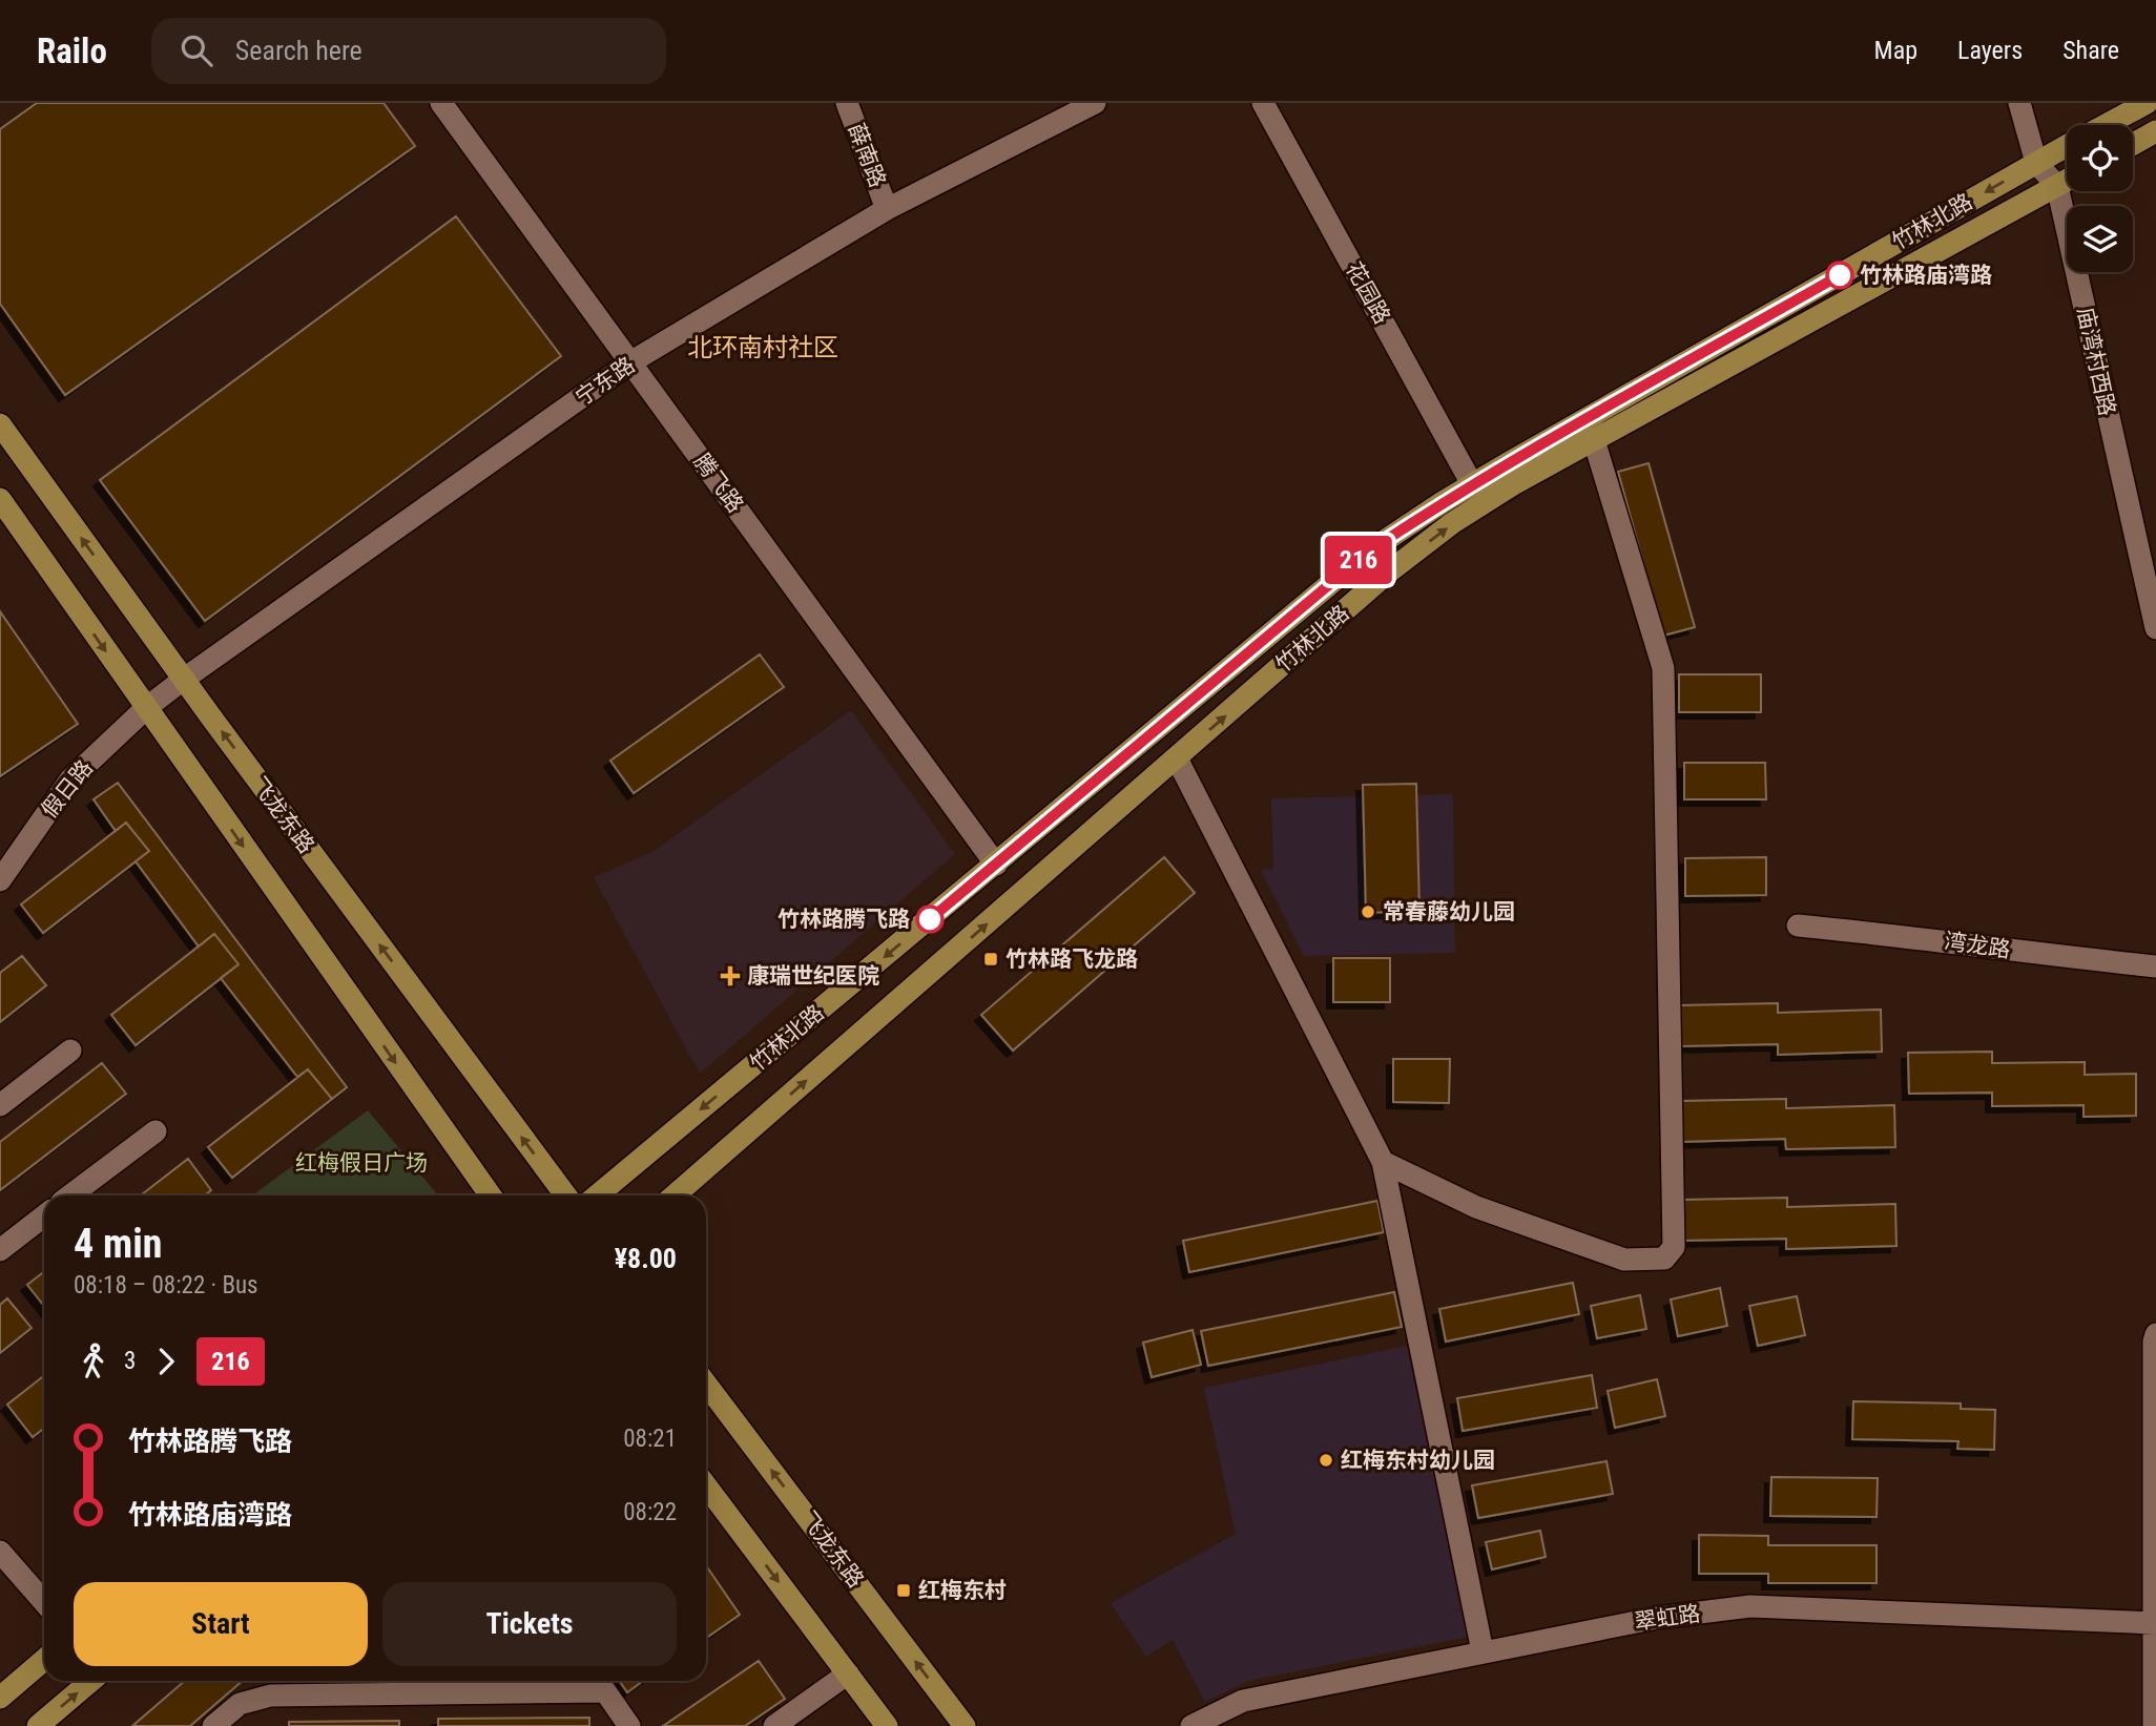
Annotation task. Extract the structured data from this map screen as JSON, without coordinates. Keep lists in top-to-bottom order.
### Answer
{
  "streets": {
    "main road": ["竹林北路", "飞龙东路"],
    "street": [
      "薛南路",
      "花园路",
      "庙湾村西路",
      "宁东路",
      "腾飞路",
      "假日路",
      "湾龙路",
      "翠虹路"
    ]
  },
  "crossings": [
    ["薛南路", "宁东路"],
    ["竹林北路", "花园路"],
    ["竹林北路", "庙湾村西路"],
    ["竹林北路", "腾飞路"],
    ["宁东路", "腾飞路"],
    ["宁东路", "假日路"],
    ["宁东路", "飞龙东路"]
  ],
  "districts": ["北环南村社区"],
  "parks": ["红梅假日广场"],
  "places": {
    "other": [
      "竹林路庙湾路",
      "常春藤幼儿园",
      "竹林路腾飞路",
      "红梅东村幼儿园"
    ],
    "transit": ["竹林路飞龙路", "红梅东村"],
    "health": ["康瑞世纪医院"]
  },
  "lines": ["bus line 216"],
  "page": {
    "header": "Railo",
    "search": "Search here",
    "nav": ["Map", "Layers", "Share"],
    "on_map": "216",
    "heading": ["4 min", "08:18 – 08:22 · Bus", "¥8.00"],
    "legs": ["3", "216"],
    "list": [
      {
        "name": "竹林路腾飞路",
        "value": "08:21"
      },
      {
        "name": "竹林路庙湾路",
        "value": "08:22"
      }
    ],
    "buttons": ["Start", "Tickets"]
  }
}
